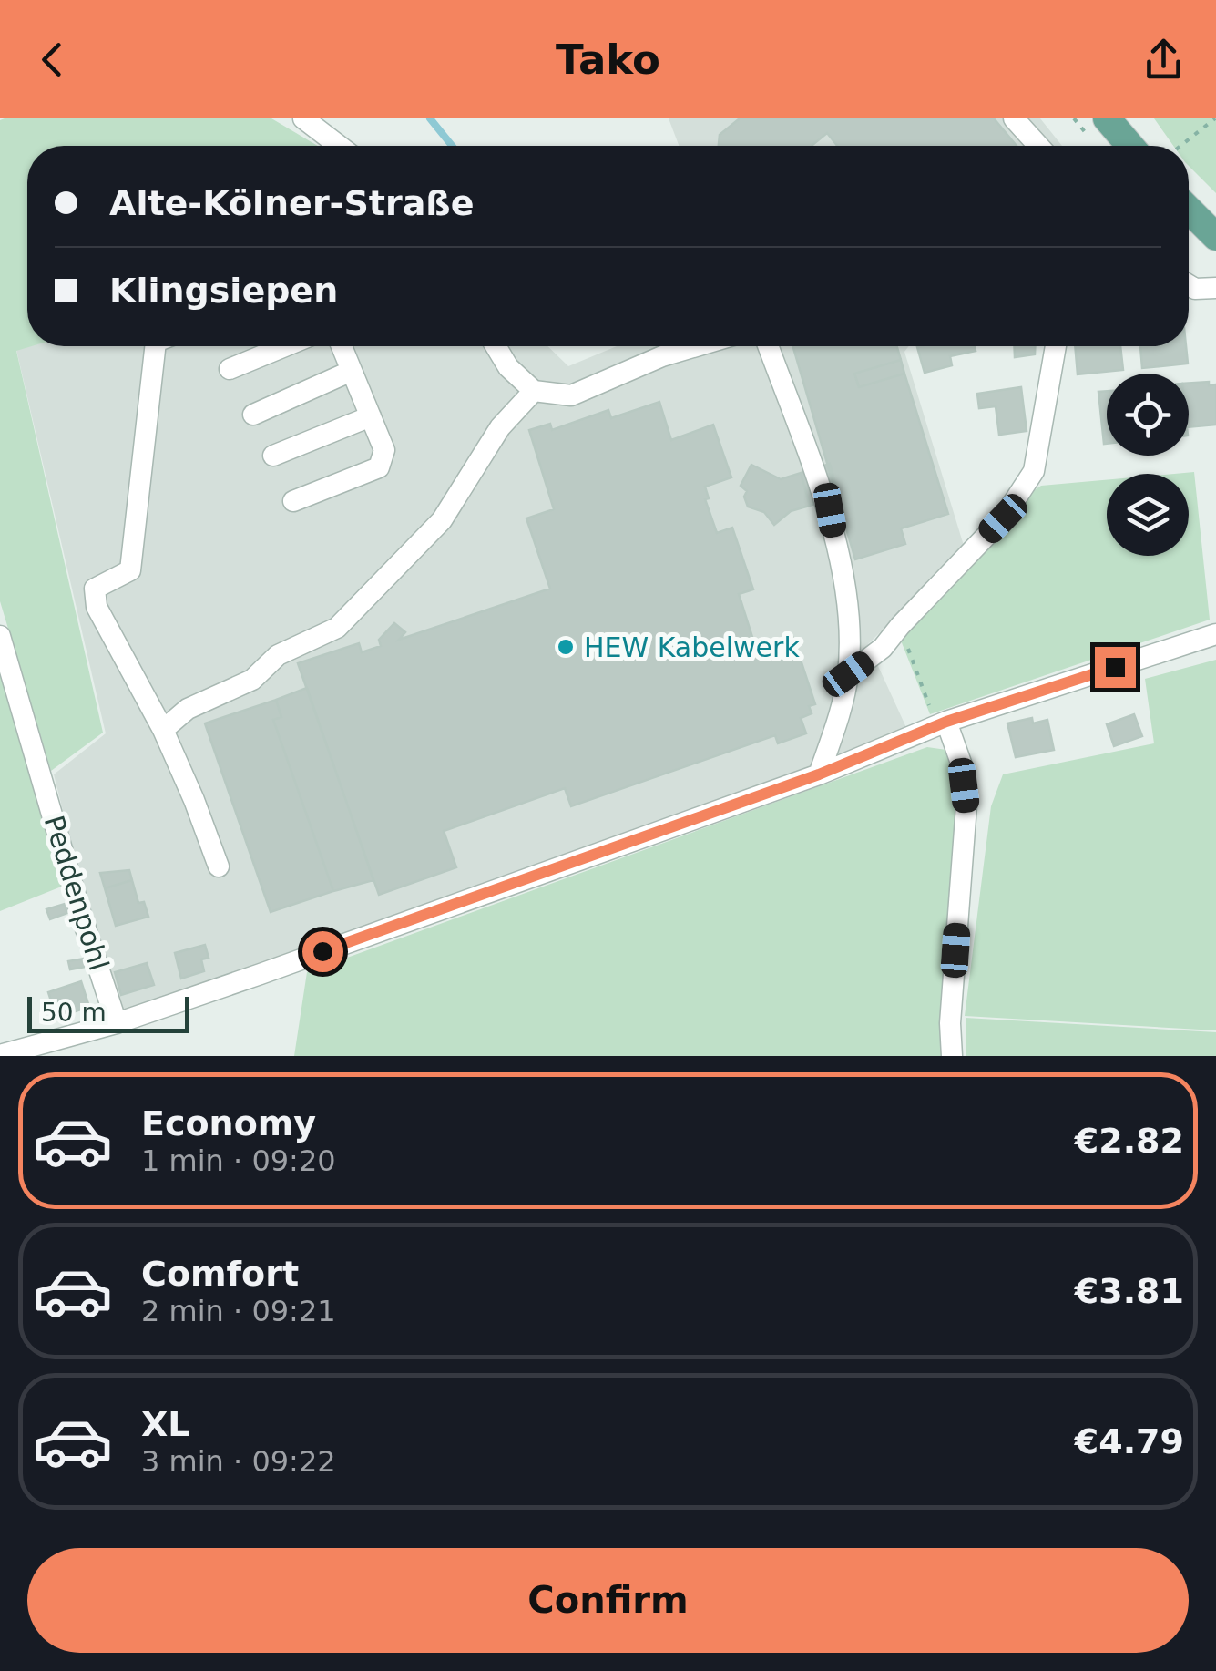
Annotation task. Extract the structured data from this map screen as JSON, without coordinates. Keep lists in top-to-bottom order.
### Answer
{
  "streets": {
    "street": ["Peddenpohl"]
  },
  "places": ["HEW Kabelwerk"],
  "scale_bar": "50 m",
  "page": {
    "header": "Tako",
    "banner": ["Alte-Kölner-Straße", "Klingsiepen"],
    "scale": "50 m",
    "list": [
      {
        "name": "Economy",
        "note": "1 min · 09:20",
        "value": "€2.82"
      },
      {
        "name": "Comfort",
        "note": "2 min · 09:21",
        "value": "€3.81"
      },
      {
        "name": "XL",
        "note": "3 min · 09:22",
        "value": "€4.79"
      }
    ],
    "buttons": "Confirm"
  }
}
